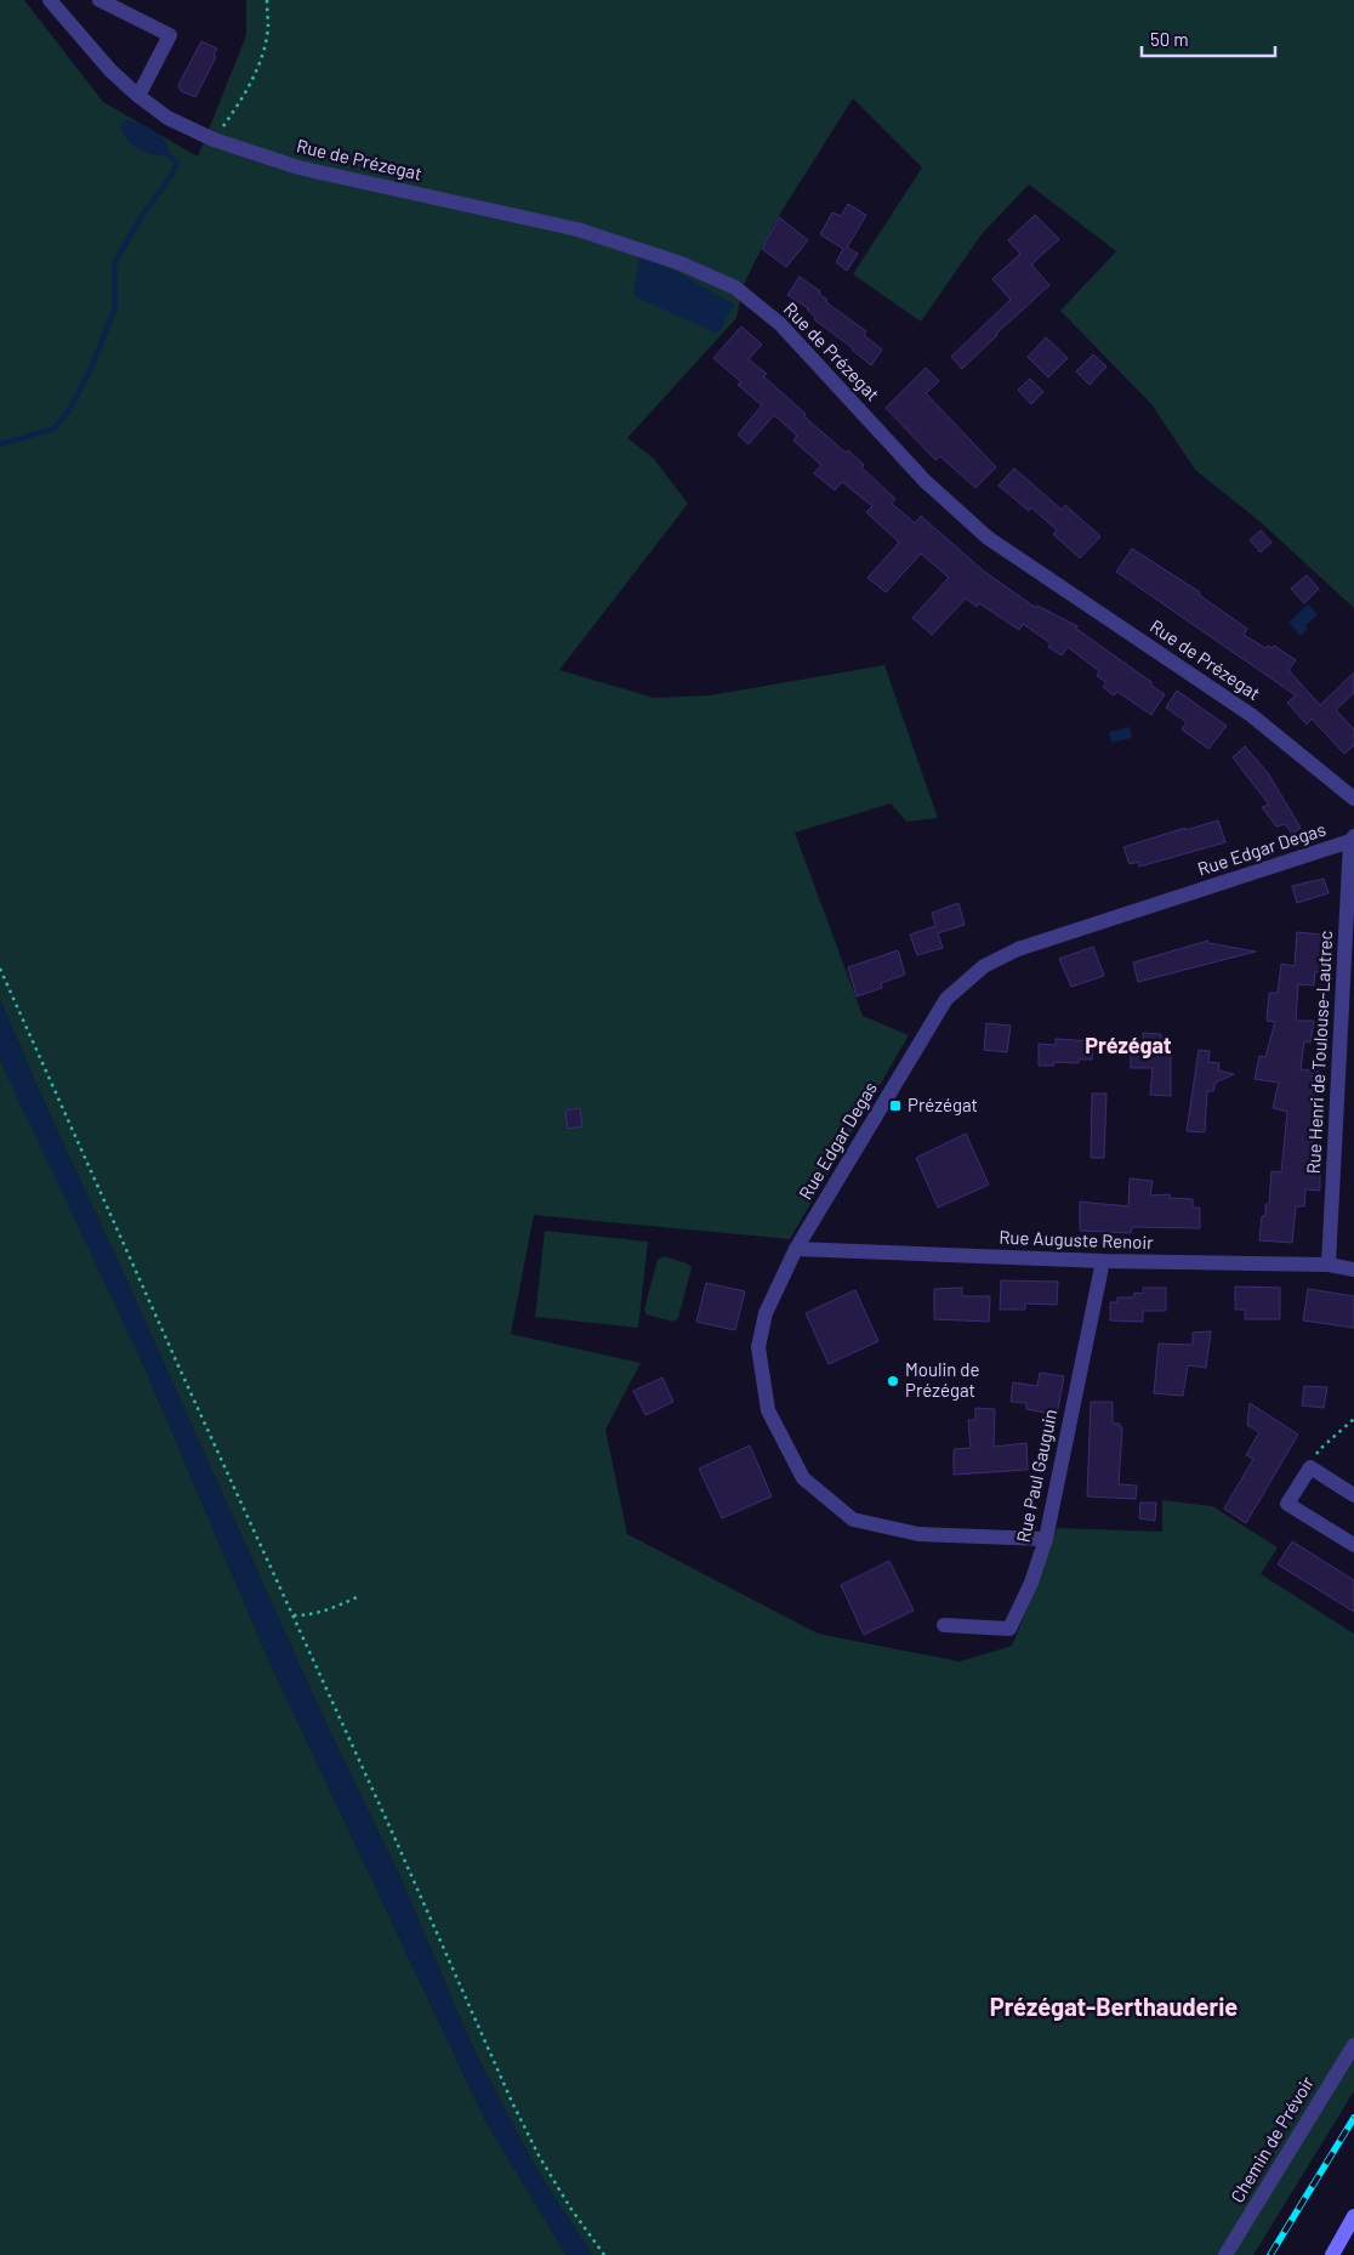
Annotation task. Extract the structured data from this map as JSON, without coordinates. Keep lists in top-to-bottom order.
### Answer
{
  "streets": {
    "street": [
      "Rue de Prézegat",
      "Rue Edgar Degas",
      "Rue Henri de Toulouse-Lautrec",
      "Rue Auguste Renoir",
      "Rue Paul Gauguin",
      "Chemin de Prévoir"
    ]
  },
  "crossings": [
    ["Rue Edgar Degas", "Rue Henri de Toulouse-Lautrec"],
    ["Rue Edgar Degas", "Rue Auguste Renoir"],
    ["Rue Edgar Degas", "Rue Paul Gauguin"],
    ["Rue Henri de Toulouse-Lautrec", "Rue Auguste Renoir"],
    ["Rue Auguste Renoir", "Rue Paul Gauguin"]
  ],
  "districts": ["Prézégat", "Prézégat-Berthauderie"],
  "places": {
    "transit": ["Prézégat"],
    "other": ["Moulin de Prézégat"]
  },
  "scale_bar": "50 m"
}
